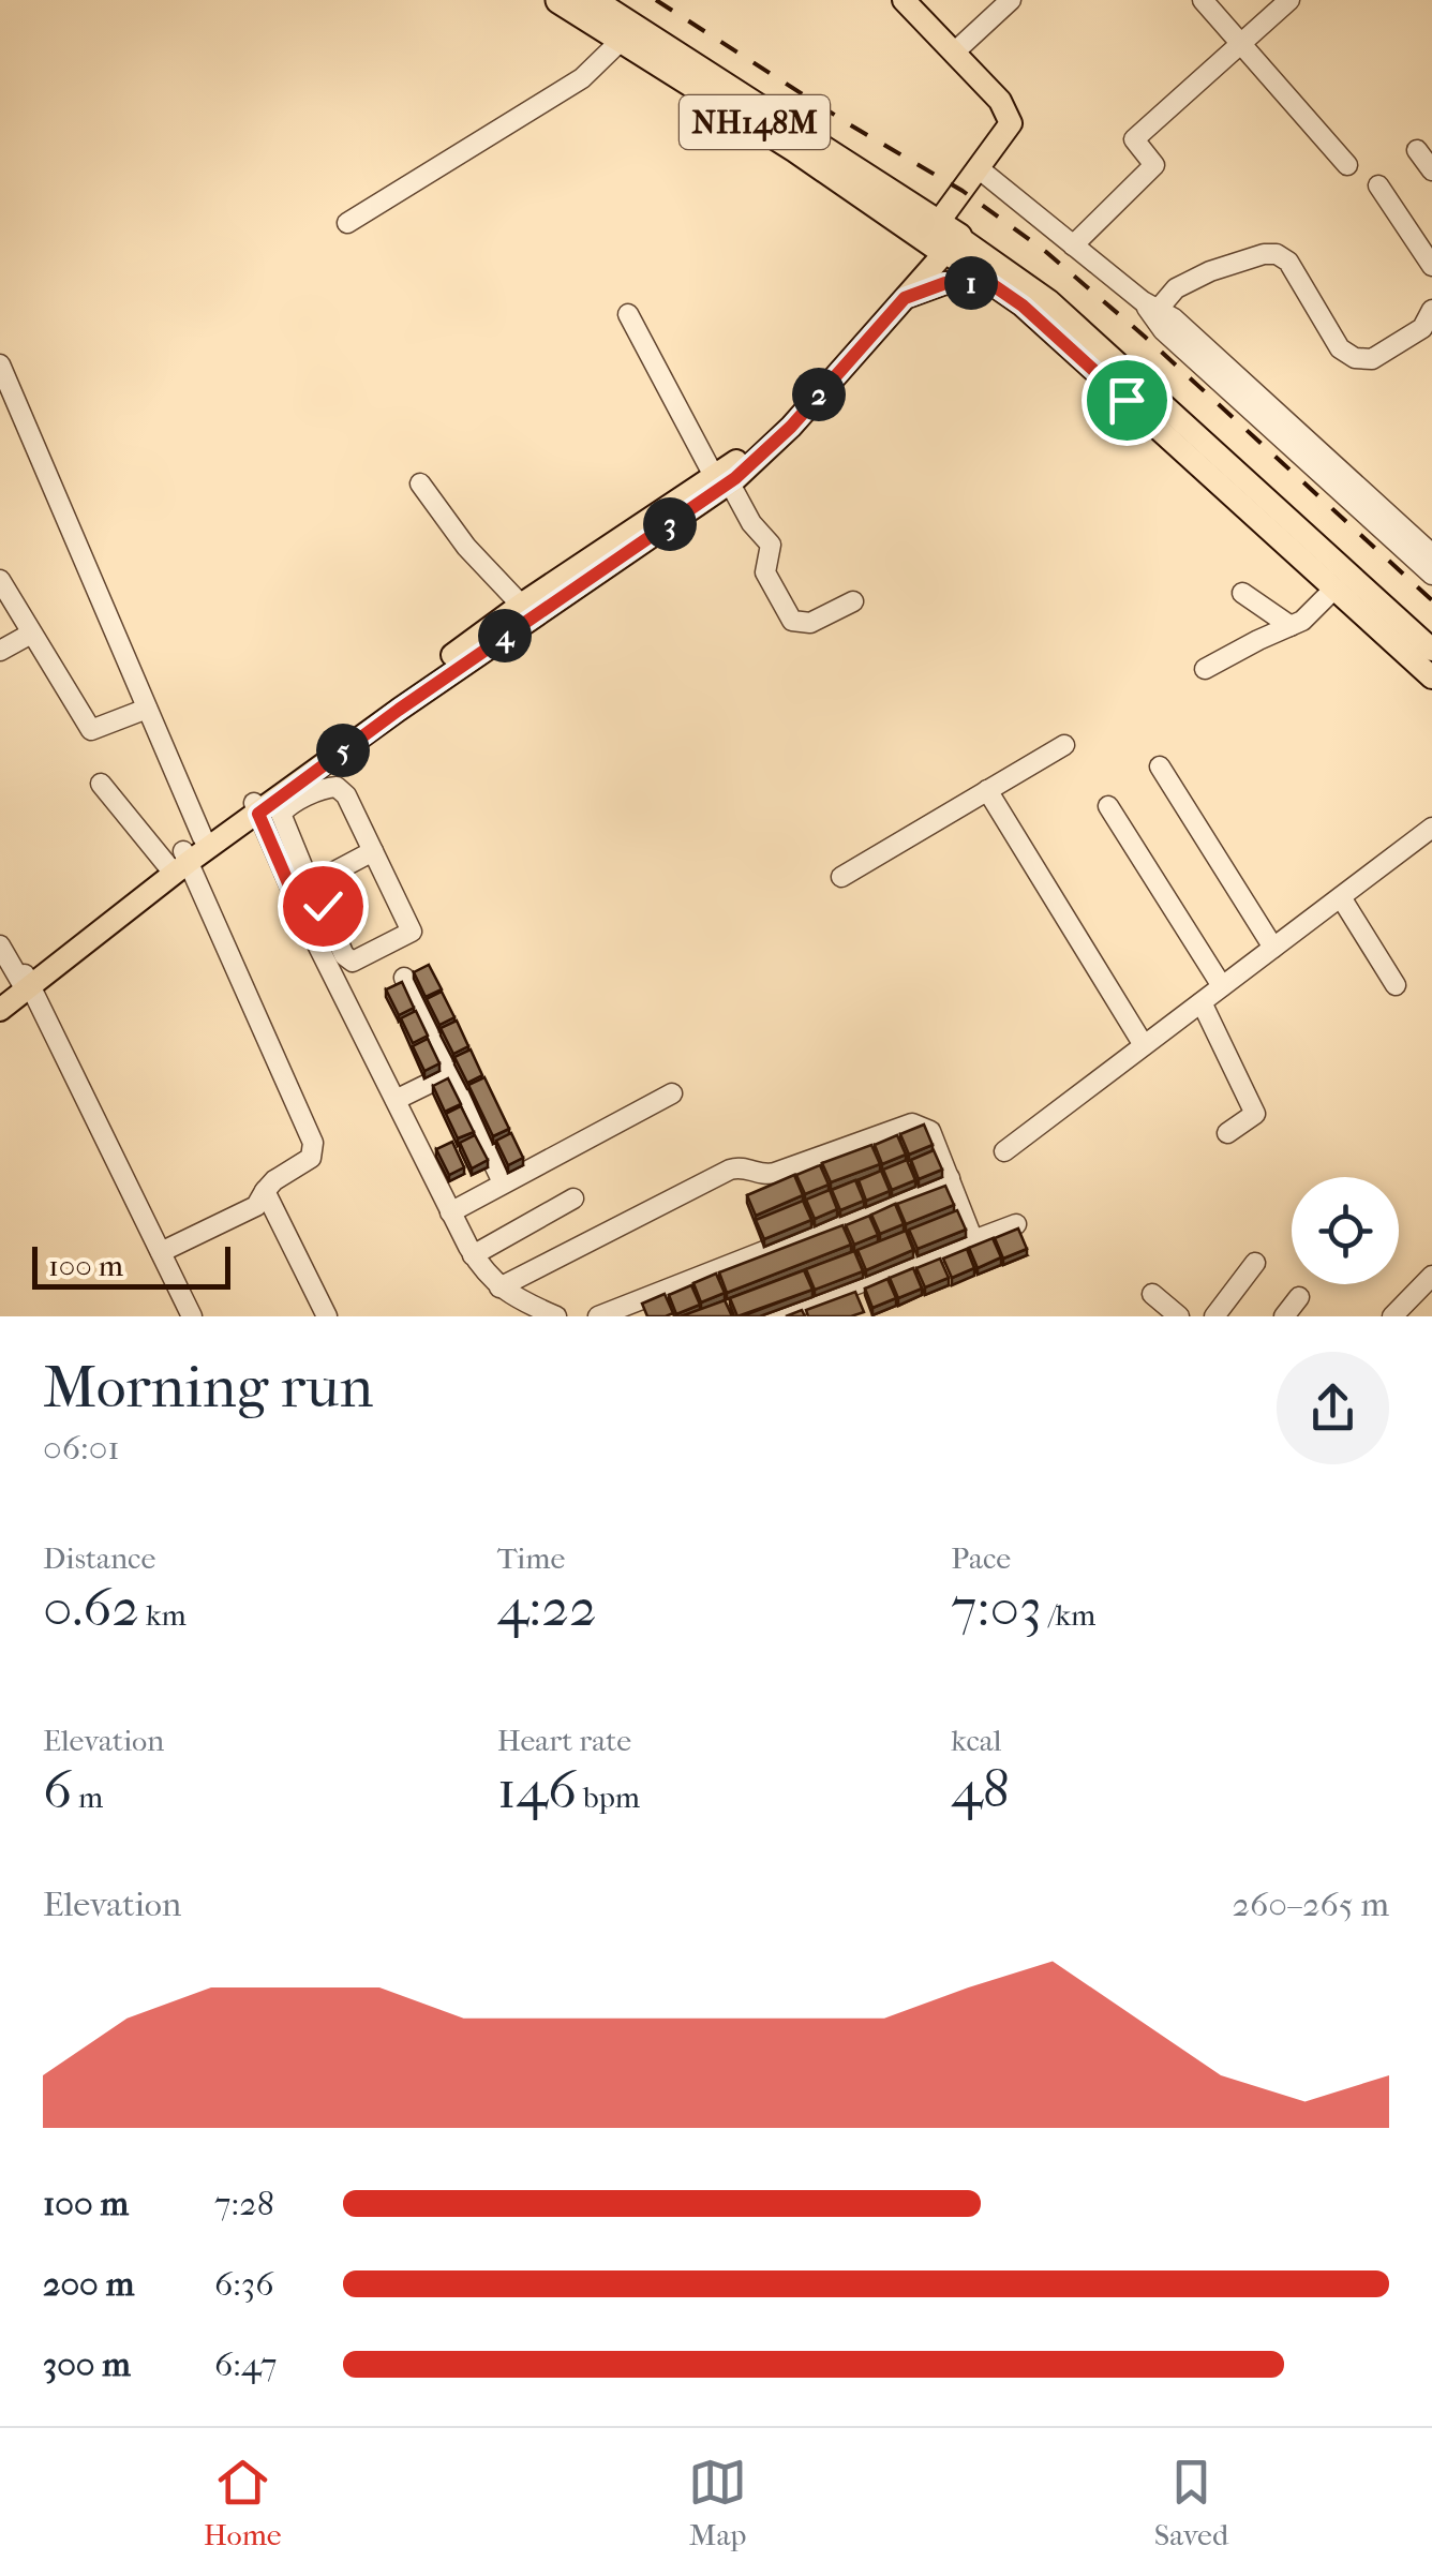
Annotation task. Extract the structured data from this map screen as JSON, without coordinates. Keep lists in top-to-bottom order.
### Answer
{
  "streets": {
    "highway": ["NH148M"]
  },
  "scale_bar": "100 m",
  "page": {
    "pins": [
      "1",
      "2",
      "3",
      "4",
      "5"
    ],
    "scale": "100 m",
    "heading": ["Morning run", "06:01"],
    "stats": [
      ["Distance", "0.62 km"],
      ["Time", "4:22"],
      ["Pace", "7:03 /km"],
      ["Elevation", "6 m"],
      ["Heart rate", "146 bpm"],
      ["kcal", "48"]
    ],
    "chart": ["Elevation", "260–265 m"],
    "list": [
      {
        "name": "100 m",
        "note": "7:28"
      },
      {
        "name": "200 m",
        "note": "6:36"
      },
      {
        "name": "300 m",
        "note": "6:47"
      }
    ],
    "tabs": ["Home", "Map", "Saved"]
  }
}
